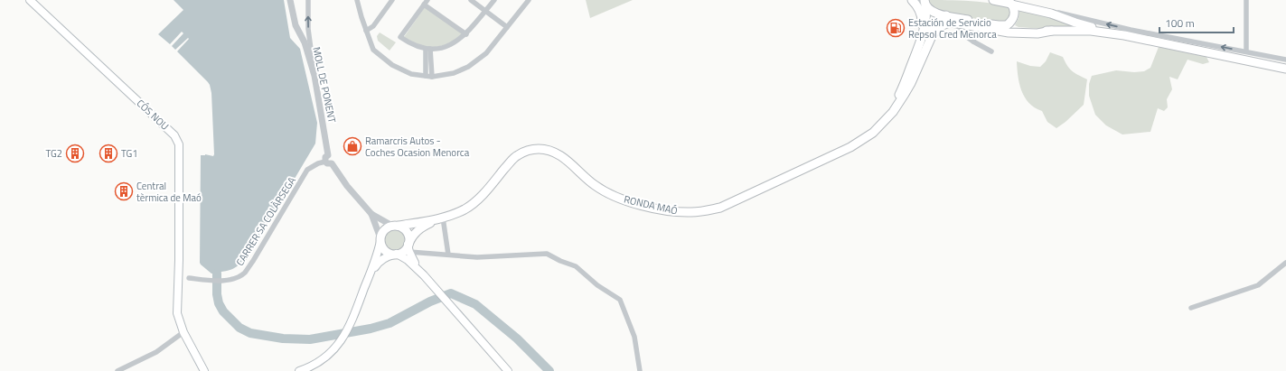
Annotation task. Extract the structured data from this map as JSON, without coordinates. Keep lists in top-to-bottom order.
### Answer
{
  "streets": {
    "main road": ["CÓS NOU", "RONDA MAÓ"],
    "street": ["MOLL DE PONENT", "CARRER SA COLÀRSEGA"]
  },
  "crossings": [
    ["MOLL DE PONENT", "RONDA MAÓ"],
    ["MOLL DE PONENT", "CARRER SA COLÀRSEGA"]
  ],
  "places": {
    "fuel station": ["Estación de Servicio Repsol Cred Menorca"],
    "shop": ["Ramarcris Autos - Coches Ocasion Menorca"],
    "building": ["TG2", "TG1", "Central tèrmica de Maó"]
  },
  "scale_bar": "100 m"
}
